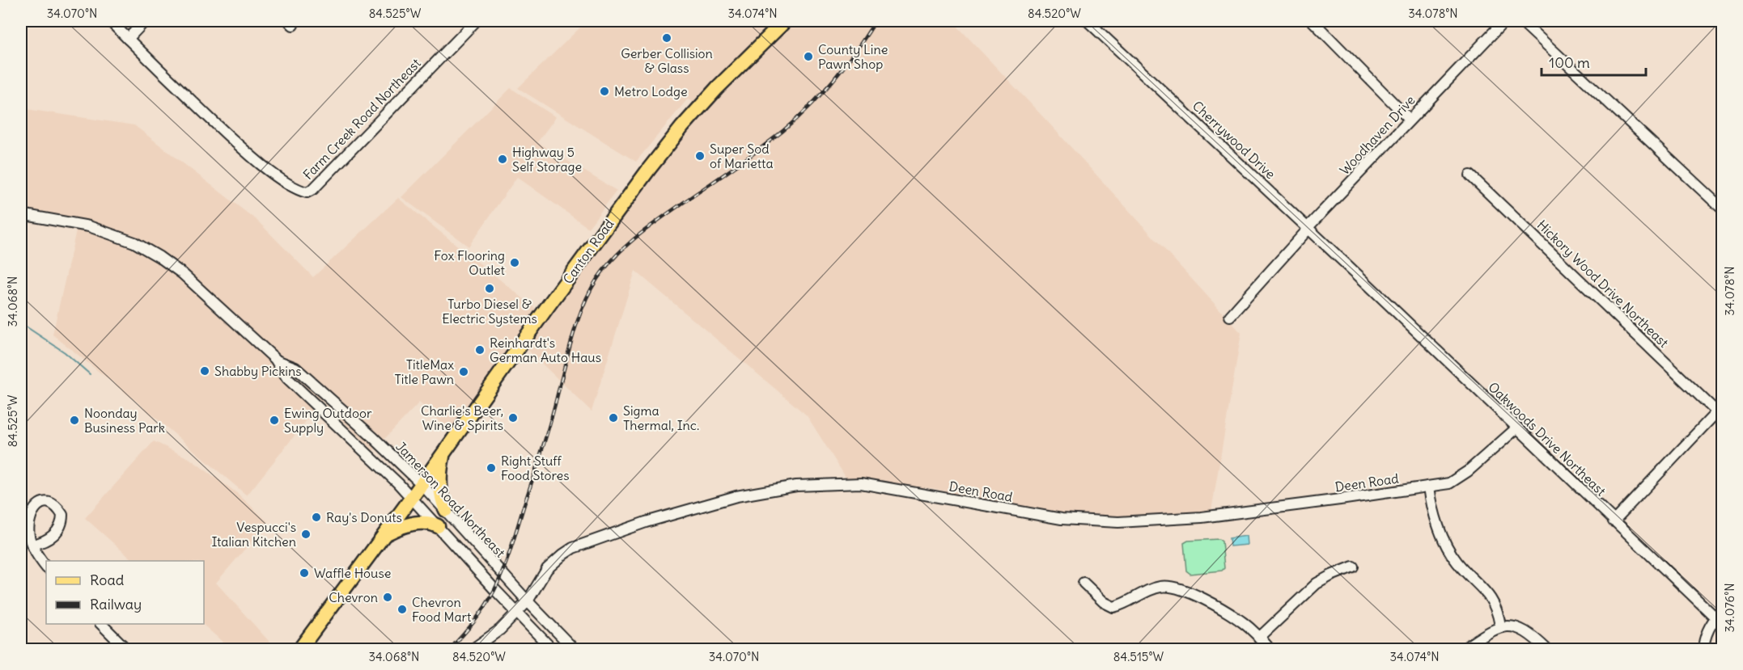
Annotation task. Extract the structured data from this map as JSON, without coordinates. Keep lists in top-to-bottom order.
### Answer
{
  "streets": {
    "main road": ["Canton Road"],
    "street": [
      "Farm Creek Road Northeast",
      "Woodhaven Drive",
      "Cherrywood Drive",
      "Hickory Wood Drive Northeast",
      "Oakwoods Drive Northeast",
      "Deen Road",
      "Jamerson Road Northeast"
    ]
  },
  "crossings": [
    ["Woodhaven Drive", "Cherrywood Drive"],
    ["Cherrywood Drive", "Oakwoods Drive Northeast"],
    ["Canton Road", "Jamerson Road Northeast"],
    ["Oakwoods Drive Northeast", "Deen Road"],
    ["Deen Road", "Jamerson Road Northeast"]
  ],
  "places": [
    "Gerber Collision & Glass",
    "County Line Pawn Shop",
    "Metro Lodge",
    "Super Sod of Marietta",
    "Highway 5 Self Storage",
    "Fox Flooring Outlet",
    "Turbo Diesel & Electric Systems",
    "Reinhardt's German Auto Haus",
    "Shabby Pickins",
    "TitleMax Title Pawn",
    "Charlie's Beer, Wine & Spirits",
    "Sigma Thermal, Inc.",
    "Noonday Business Park",
    "Ewing Outdoor Supply",
    "Right Stuff Food Stores",
    "Ray's Donuts",
    "Vespucci's Italian Kitchen",
    "Waffle House",
    "Chevron",
    "Chevron Food Mart"
  ],
  "legend": ["Road", "Railway"],
  "scale_bar": "100 m",
  "coordinates": [
    "34.070°N",
    "84.525°W",
    "34.074°N",
    "84.520°W",
    "34.078°N",
    "34.068°N",
    "34.076°N",
    "84.515°W"
  ]
}
